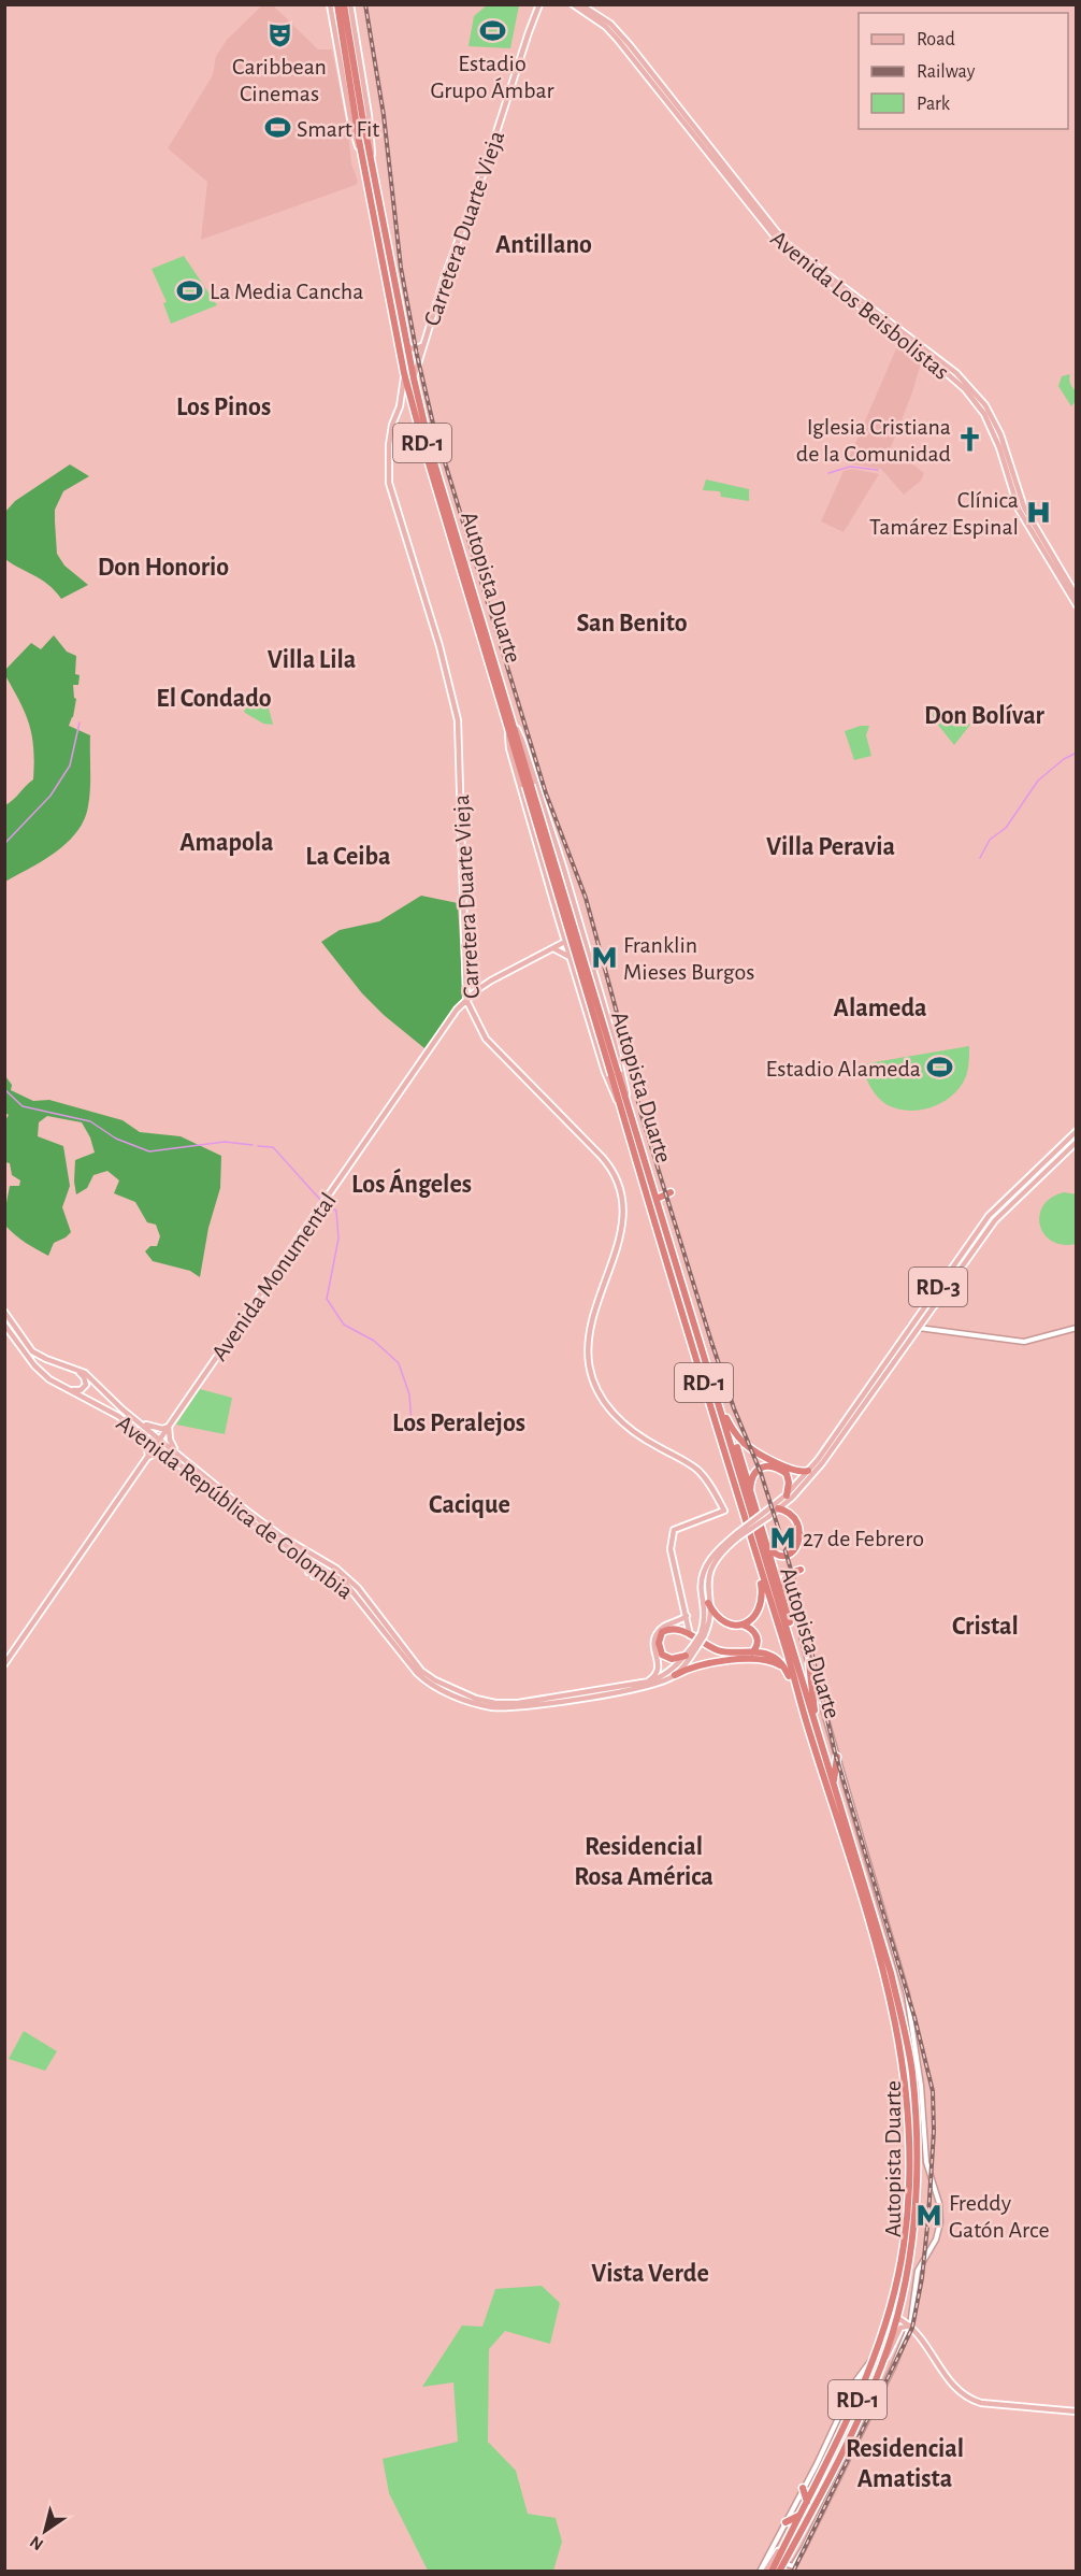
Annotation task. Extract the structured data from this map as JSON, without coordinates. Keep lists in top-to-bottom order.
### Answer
{
  "streets": {
    "highway": ["RD-1", "Autopista Duarte"],
    "main road": [
      "Carretera Duarte Vieja",
      "Avenida Los Beisbolistas",
      "Avenida Monumental",
      "RD-3",
      "Avenida República de Colombia"
    ]
  },
  "crossings": [
    ["Carretera Duarte Vieja", "Autopista Duarte"],
    ["Carretera Duarte Vieja", "Avenida Monumental"],
    ["Autopista Duarte", "Avenida Monumental"],
    ["Avenida Monumental", "Avenida República de Colombia"]
  ],
  "districts": [
    "Antillano",
    "Los Pinos",
    "Don Honorio",
    "San Benito",
    "Villa Lila",
    "El Condado",
    "Don Bolívar",
    "Amapola",
    "Villa Peravia",
    "La Ceiba",
    "Alameda",
    "Los Ángeles",
    "Los Peralejos",
    "Cacique",
    "Cristal",
    "Residencial Rosa América",
    "Vista Verde",
    "Residencial Amatista"
  ],
  "places": {
    "sports": [
      "Estadio Grupo Ámbar",
      "Smart Fit",
      "La Media Cancha",
      "Estadio Alameda"
    ],
    "theatre": ["Caribbean Cinemas"],
    "church": ["Iglesia Cristiana de la Comunidad"],
    "hospital": ["Clínica Tamárez Espinal"],
    "metro station": ["Franklin Mieses Burgos", "27 de Febrero", "Freddy Gatón Arce"]
  },
  "legend": ["Road", "Railway", "Park"],
  "north": "bottom left"
}
